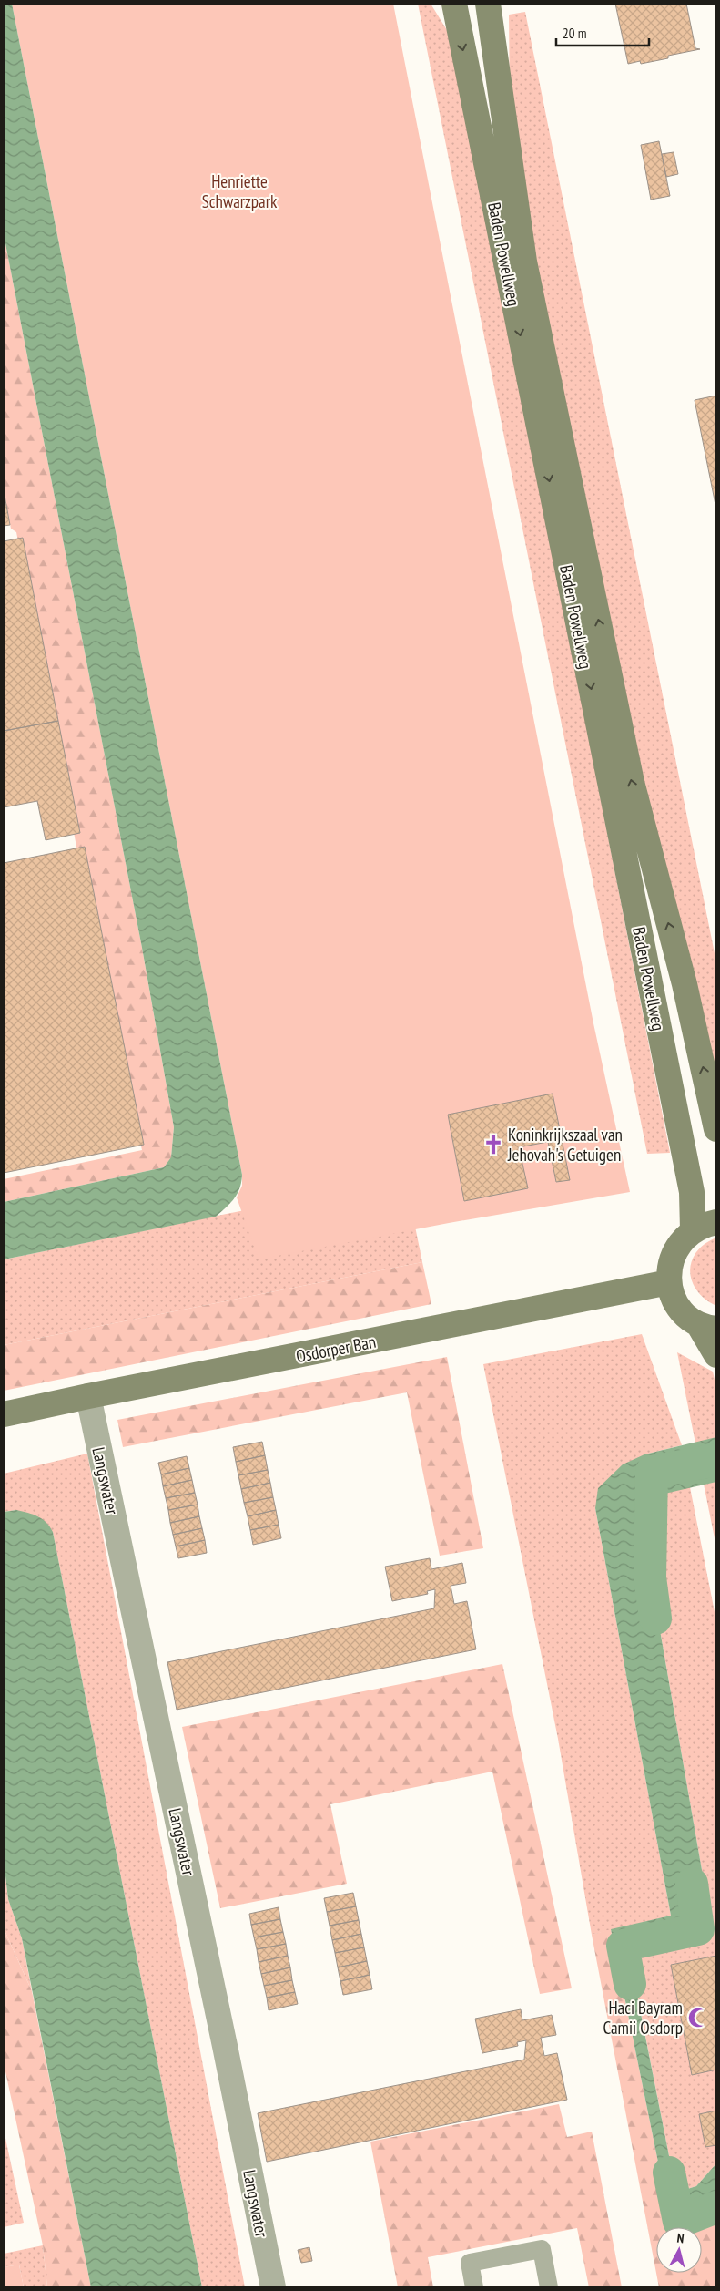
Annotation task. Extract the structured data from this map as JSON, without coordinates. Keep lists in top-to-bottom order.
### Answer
{
  "streets": {
    "main road": ["Baden Powellweg", "Osdorper Ban"],
    "street": ["Langswater"]
  },
  "crossings": [
    ["Osdorper Ban", "Langswater"]
  ],
  "parks": ["Henriette Schwarzpark"],
  "places": {
    "church": ["Koninkrijkszaal van Jehovah's Getuigen"],
    "mosque": ["Haci Bayram Camii Osdorp"]
  },
  "scale_bar": "20 m",
  "north": "top"
}
